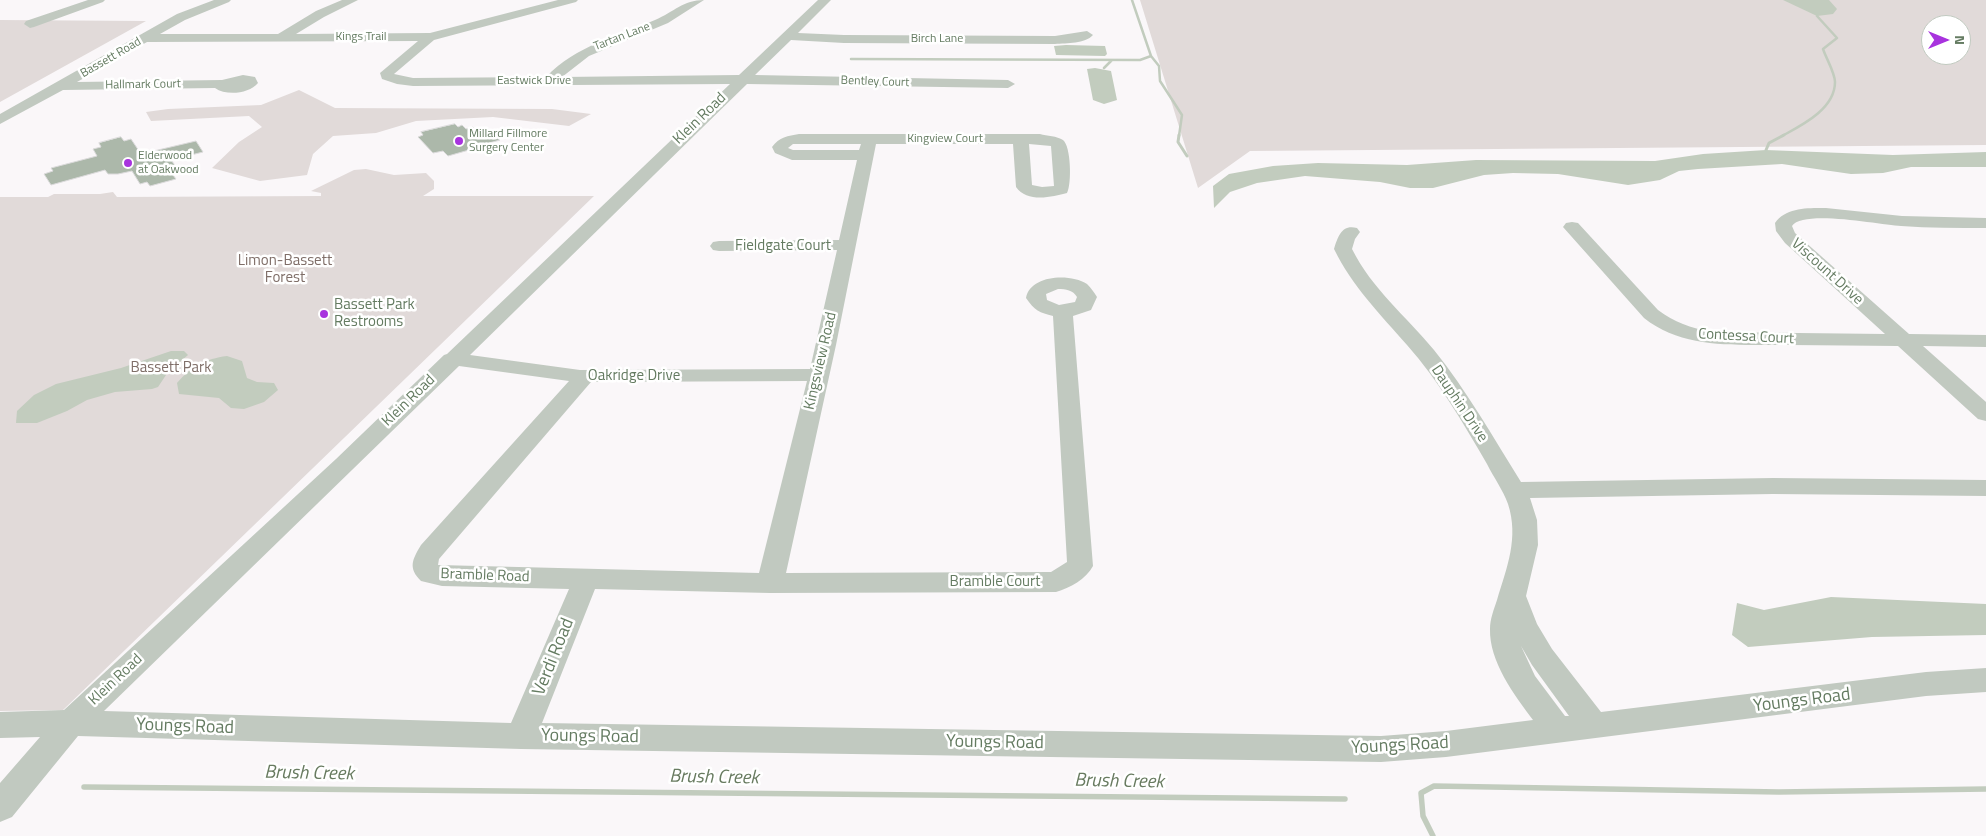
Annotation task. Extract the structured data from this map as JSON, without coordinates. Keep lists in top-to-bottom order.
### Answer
{
  "streets": {
    "street": [
      "Kings Trail",
      "Tartan Lane",
      "Birch Lane",
      "Bassett Road",
      "Eastwick Drive",
      "Bentley Court",
      "Hallmark Court",
      "Klein Road",
      "Kingview Court",
      "Fieldgate Court",
      "Viscount Drive",
      "Contessa Court",
      "Kingsview Road",
      "Oakridge Drive",
      "Dauphin Drive",
      "Bramble Road",
      "Bramble Court",
      "Verdi Road",
      "Youngs Road"
    ]
  },
  "crossings": [
    ["Kings Trail", "Bassett Road"],
    ["Kings Trail", "Eastwick Drive"],
    ["Tartan Lane", "Eastwick Drive"],
    ["Birch Lane", "Klein Road"],
    ["Bassett Road", "Hallmark Court"],
    ["Eastwick Drive", "Bentley Court"],
    ["Eastwick Drive", "Klein Road"],
    ["Bentley Court", "Klein Road"],
    ["Klein Road", "Oakridge Drive"],
    ["Klein Road", "Youngs Road"],
    ["Kingview Court", "Kingsview Road"],
    ["Fieldgate Court", "Kingsview Road"],
    ["Viscount Drive", "Contessa Court"],
    ["Kingsview Road", "Oakridge Drive"],
    ["Kingsview Road", "Bramble Road"],
    ["Kingsview Road", "Bramble Court"],
    ["Oakridge Drive", "Bramble Road"],
    ["Dauphin Drive", "Youngs Road"],
    ["Bramble Road", "Bramble Court"],
    ["Bramble Road", "Verdi Road"],
    ["Verdi Road", "Youngs Road"]
  ],
  "water": ["Brush Creek"],
  "parks": ["Limon-Bassett Forest", "Bassett Park"],
  "places": ["Millard Fillmore Surgery Center", "Elderwood at Oakwood", "Bassett Park Restrooms"],
  "north": "right"
}
